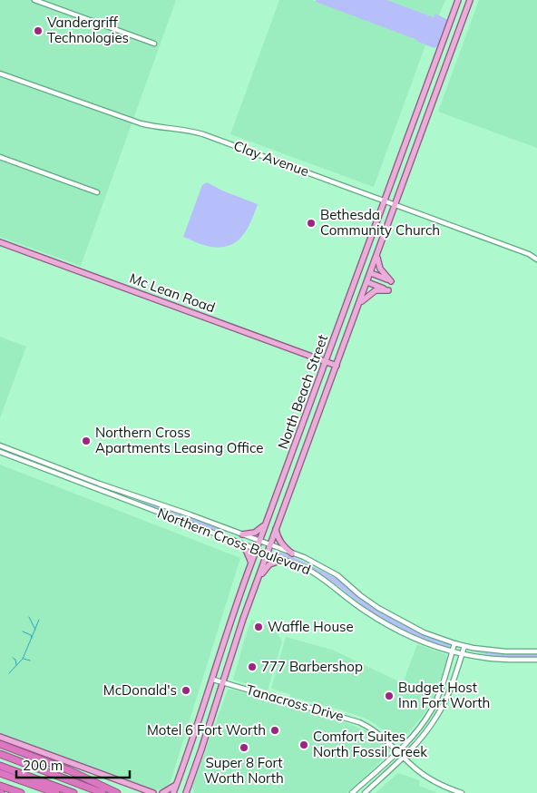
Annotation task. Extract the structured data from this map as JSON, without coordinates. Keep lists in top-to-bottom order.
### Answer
{
  "streets": {
    "main road": ["Mc Lean Road", "North Beach Street"],
    "street": ["Clay Avenue", "Northern Cross Boulevard", "Tanacross Drive"]
  },
  "crossings": [
    ["Clay Avenue", "North Beach Street"],
    ["Mc Lean Road", "North Beach Street"],
    ["North Beach Street", "Northern Cross Boulevard"],
    ["North Beach Street", "Tanacross Drive"]
  ],
  "places": [
    "Vandergriff Technologies",
    "Bethesda Community Church",
    "Northern Cross Apartments Leasing Office",
    "Waffle House",
    "777 Barbershop",
    "McDonald's",
    "Budget Host Inn Fort Worth",
    "Motel 6 Fort Worth",
    "Comfort Suites North Fossil Creek",
    "Super 8 Fort Worth North"
  ],
  "scale_bar": "200 m"
}
